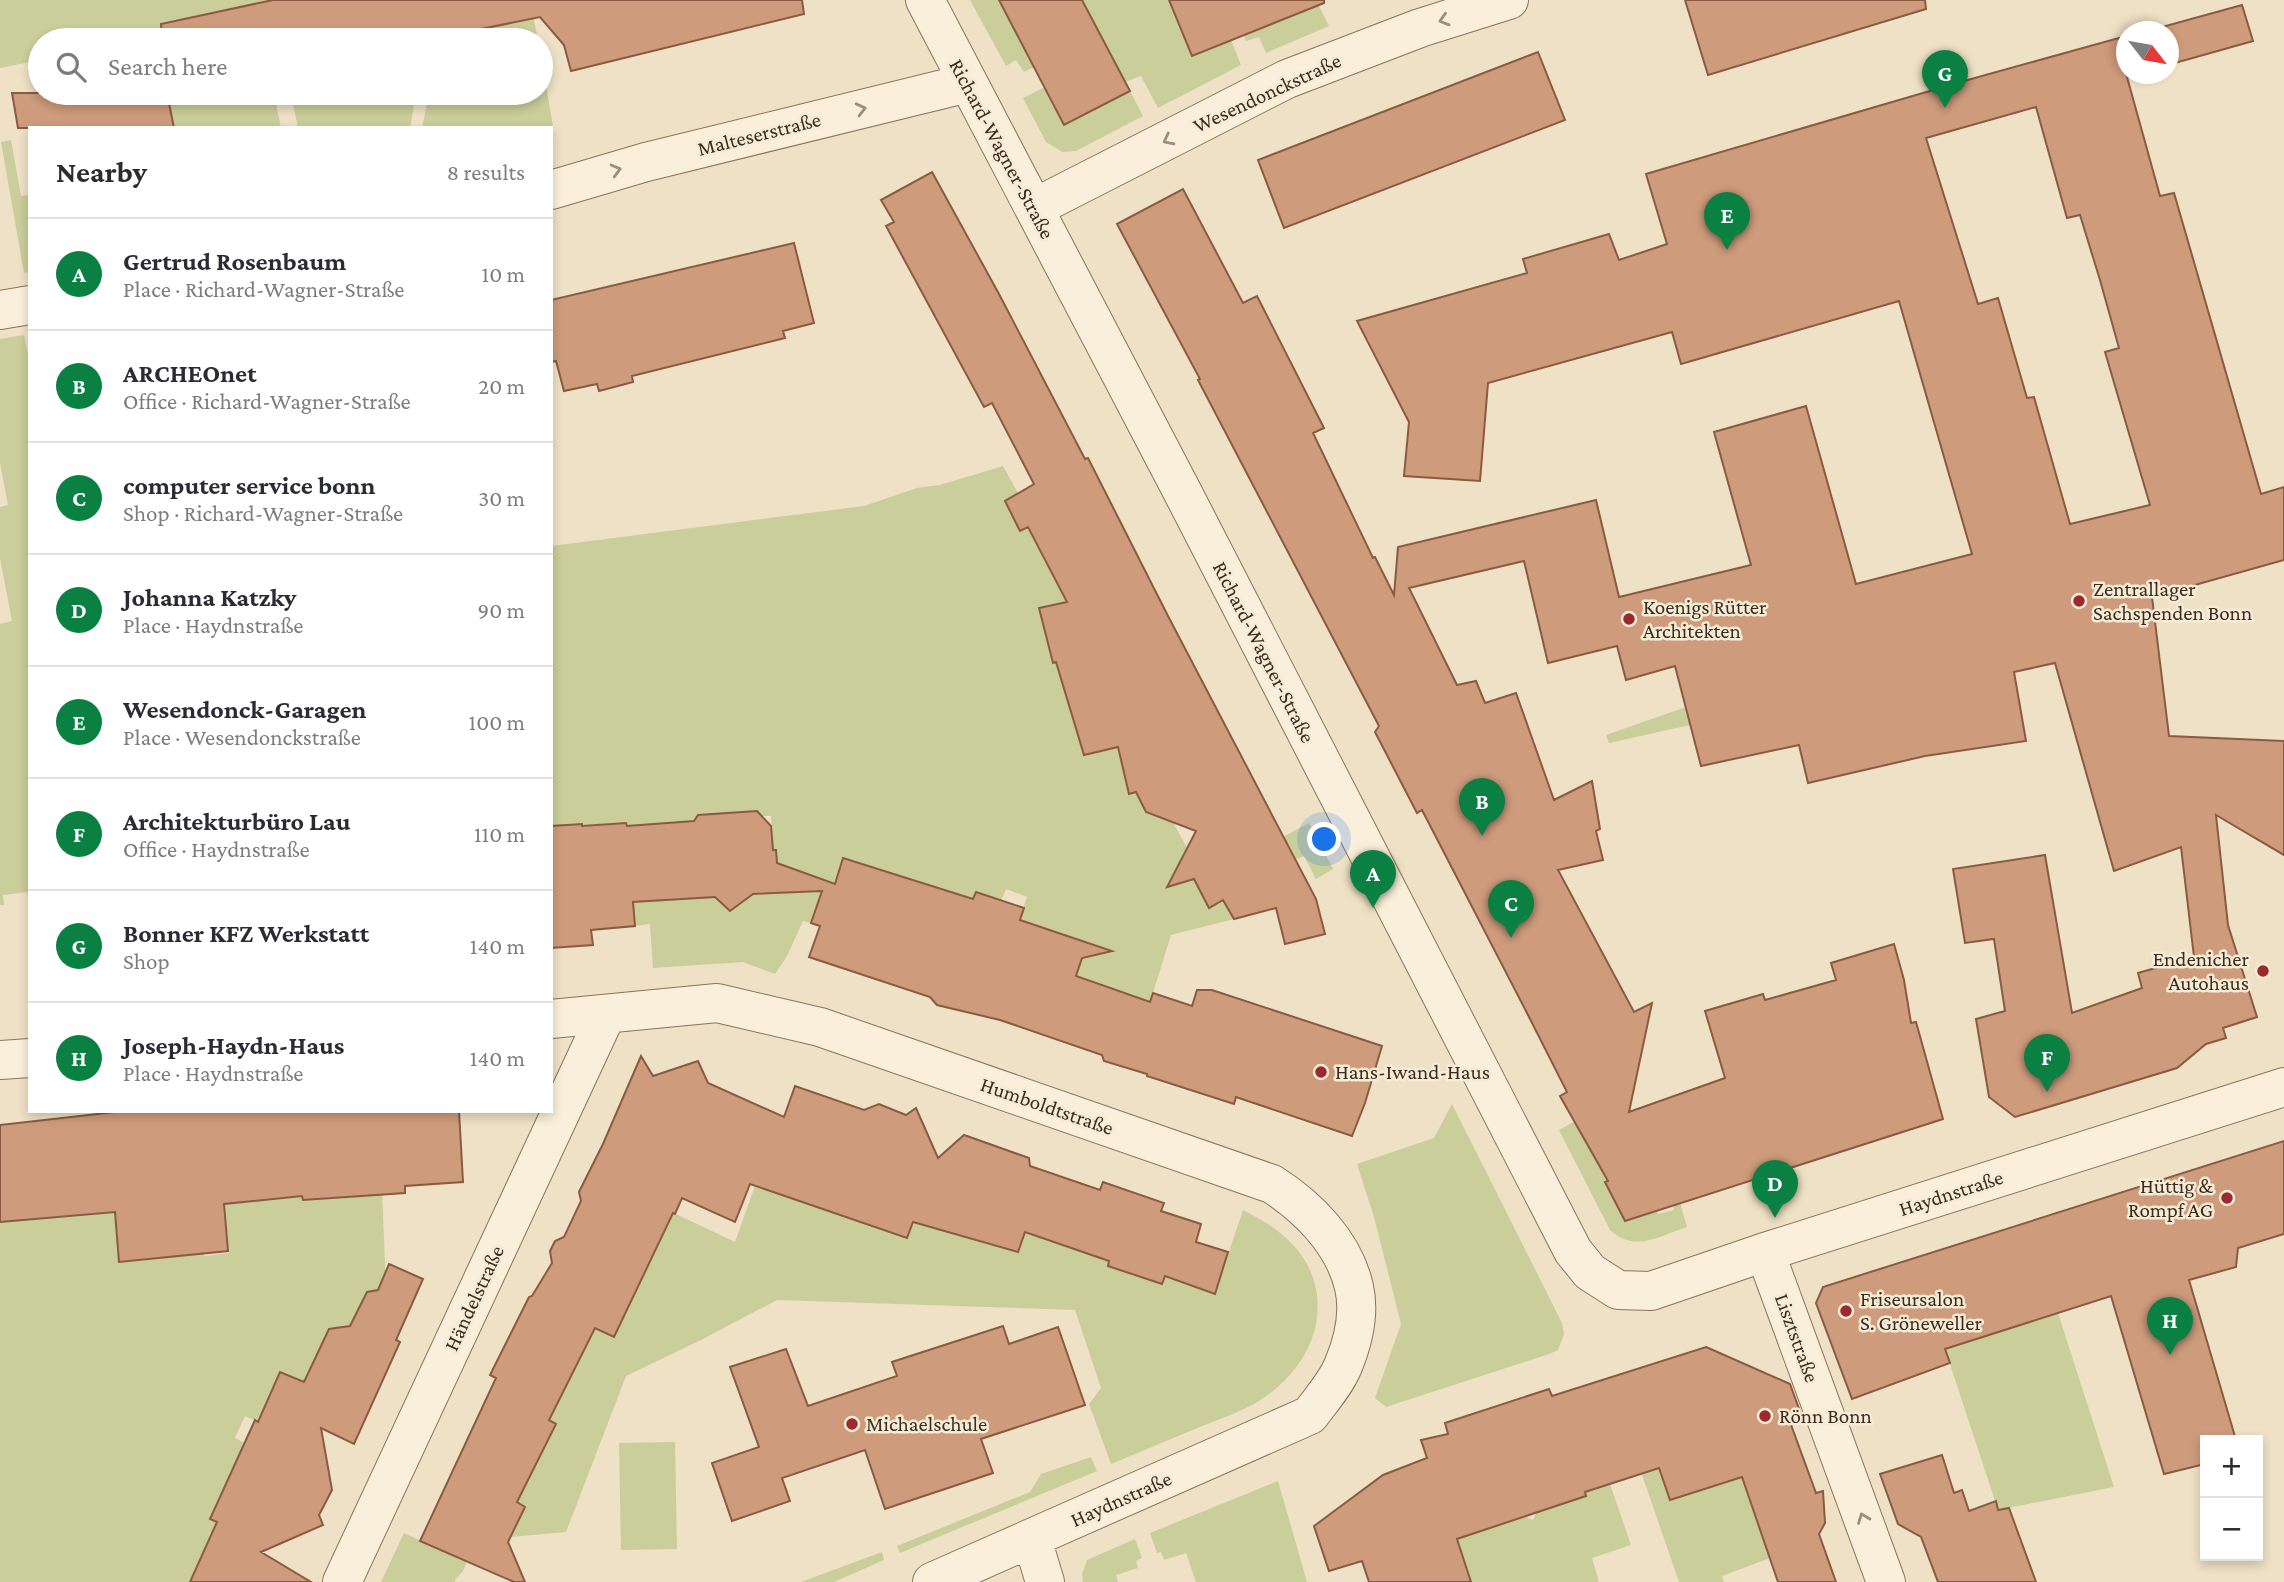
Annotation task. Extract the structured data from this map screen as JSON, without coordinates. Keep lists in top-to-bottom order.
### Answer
{
  "streets": {
    "street": [
      "Wesendonckstraße",
      "Malteserstraße",
      "Richard-Wagner-Straße",
      "Humboldtstraße",
      "Haydnstraße",
      "Händelstraße",
      "Lisztstraße"
    ]
  },
  "crossings": [
    ["Wesendonckstraße", "Richard-Wagner-Straße"],
    ["Malteserstraße", "Richard-Wagner-Straße"],
    ["Richard-Wagner-Straße", "Haydnstraße"],
    ["Humboldtstraße", "Haydnstraße"],
    ["Humboldtstraße", "Händelstraße"],
    ["Haydnstraße", "Lisztstraße"]
  ],
  "one_way": ["Wesendonckstraße", "Malteserstraße", "Lisztstraße"],
  "places": [
    "Zentrallager Sachspenden Bonn",
    "Koenigs Rütter Architekten",
    "Endenicher Autohaus",
    "Hans-Iwand-Haus",
    "Hüttig & Rompf AG",
    "Friseursalon S. Gröneweller",
    "Rönn Bonn",
    "Michaelschule"
  ],
  "north": "bottom right",
  "page": {
    "search": "Search here",
    "pins": [
      "G",
      "E",
      "B",
      "A",
      "C",
      "F",
      "D",
      "H"
    ],
    "heading": ["Nearby", "8 results"],
    "list": [
      {
        "mark": "A",
        "name": "Gertrud Rosenbaum",
        "note": "Place · Richard-Wagner-Straße",
        "value": "10 m"
      },
      {
        "mark": "B",
        "name": "ARCHEOnet",
        "note": "Office · Richard-Wagner-Straße",
        "value": "20 m"
      },
      {
        "mark": "C",
        "name": "computer service bonn",
        "note": "Shop · Richard-Wagner-Straße",
        "value": "30 m"
      },
      {
        "mark": "D",
        "name": "Johanna Katzky",
        "note": "Place · Haydnstraße",
        "value": "90 m"
      },
      {
        "mark": "E",
        "name": "Wesendonck-Garagen",
        "note": "Place · Wesendonckstraße",
        "value": "100 m"
      },
      {
        "mark": "F",
        "name": "Architekturbüro Lau",
        "note": "Office · Haydnstraße",
        "value": "110 m"
      },
      {
        "mark": "G",
        "name": "Bonner KFZ Werkstatt",
        "note": "Shop",
        "value": "140 m"
      },
      {
        "mark": "H",
        "name": "Joseph-Haydn-Haus",
        "note": "Place · Haydnstraße",
        "value": "140 m"
      }
    ],
    "map_buttons": ["+", "−"]
  }
}
